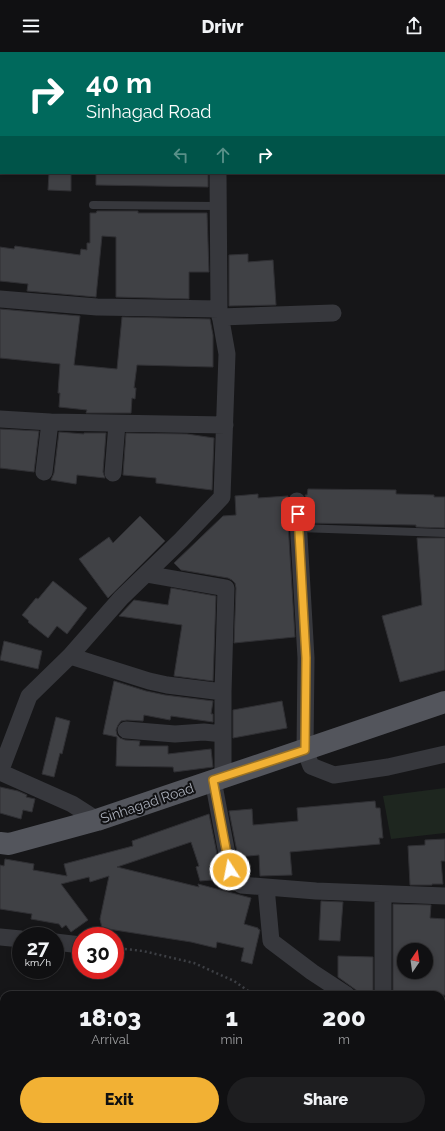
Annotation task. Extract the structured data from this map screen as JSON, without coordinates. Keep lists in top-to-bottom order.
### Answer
{
  "streets": {
    "main road": ["Sinhagad Road"]
  },
  "north": "top",
  "page": {
    "header": "Drivr",
    "turn": ["40 m", "Sinhagad Road"],
    "speed": "27 km/h",
    "limit": "30",
    "eta": [
      "18:03",
      "Arrival",
      "1",
      "min",
      "200",
      "m"
    ],
    "buttons": ["Exit", "Share"]
  }
}
